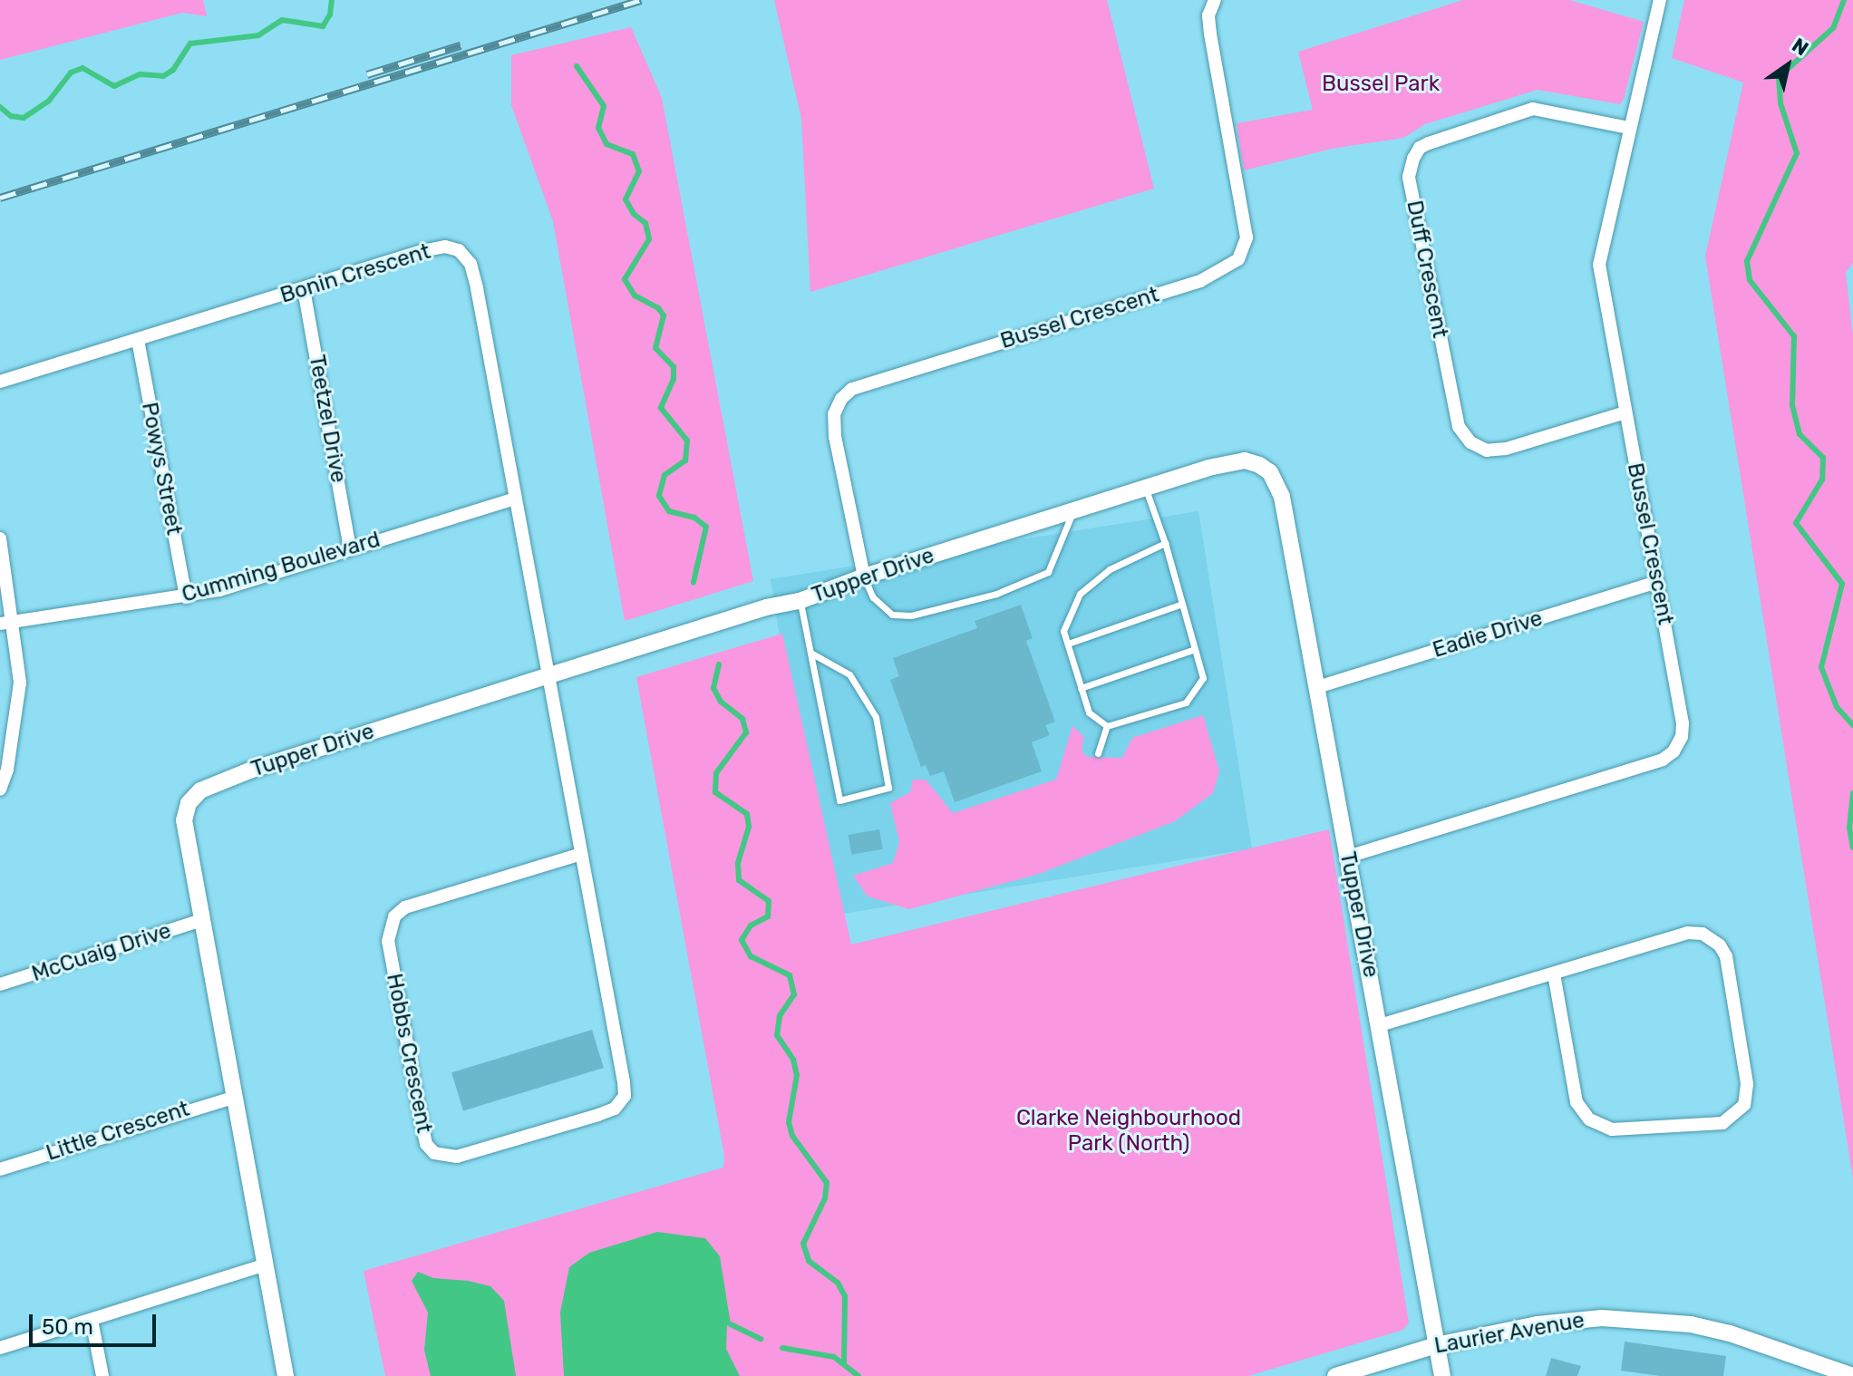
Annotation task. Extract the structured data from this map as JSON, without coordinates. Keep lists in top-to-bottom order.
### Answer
{
  "streets": {
    "street": [
      "Duff Crescent",
      "Bonin Crescent",
      "Bussel Crescent",
      "Teetzel Drive",
      "Powys Street",
      "Cumming Boulevard",
      "Tupper Drive",
      "Eadie Drive",
      "McCuaig Drive",
      "Hobbs Crescent",
      "Little Crescent",
      "Laurier Avenue"
    ]
  },
  "crossings": [
    ["Duff Crescent", "Bussel Crescent"],
    ["Bonin Crescent", "Teetzel Drive"],
    ["Bonin Crescent", "Powys Street"],
    ["Bonin Crescent", "Cumming Boulevard"],
    ["Bonin Crescent", "Tupper Drive"],
    ["Bonin Crescent", "Hobbs Crescent"],
    ["Bussel Crescent", "Tupper Drive"],
    ["Bussel Crescent", "Eadie Drive"],
    ["Teetzel Drive", "Cumming Boulevard"],
    ["Powys Street", "Cumming Boulevard"],
    ["Tupper Drive", "Eadie Drive"],
    ["Tupper Drive", "McCuaig Drive"],
    ["Tupper Drive", "Hobbs Crescent"],
    ["Tupper Drive", "Little Crescent"],
    ["Tupper Drive", "Laurier Avenue"]
  ],
  "parks": ["Bussel Park", "Clarke Neighbourhood Park (North)"],
  "scale_bar": "50 m",
  "north": "top right"
}
